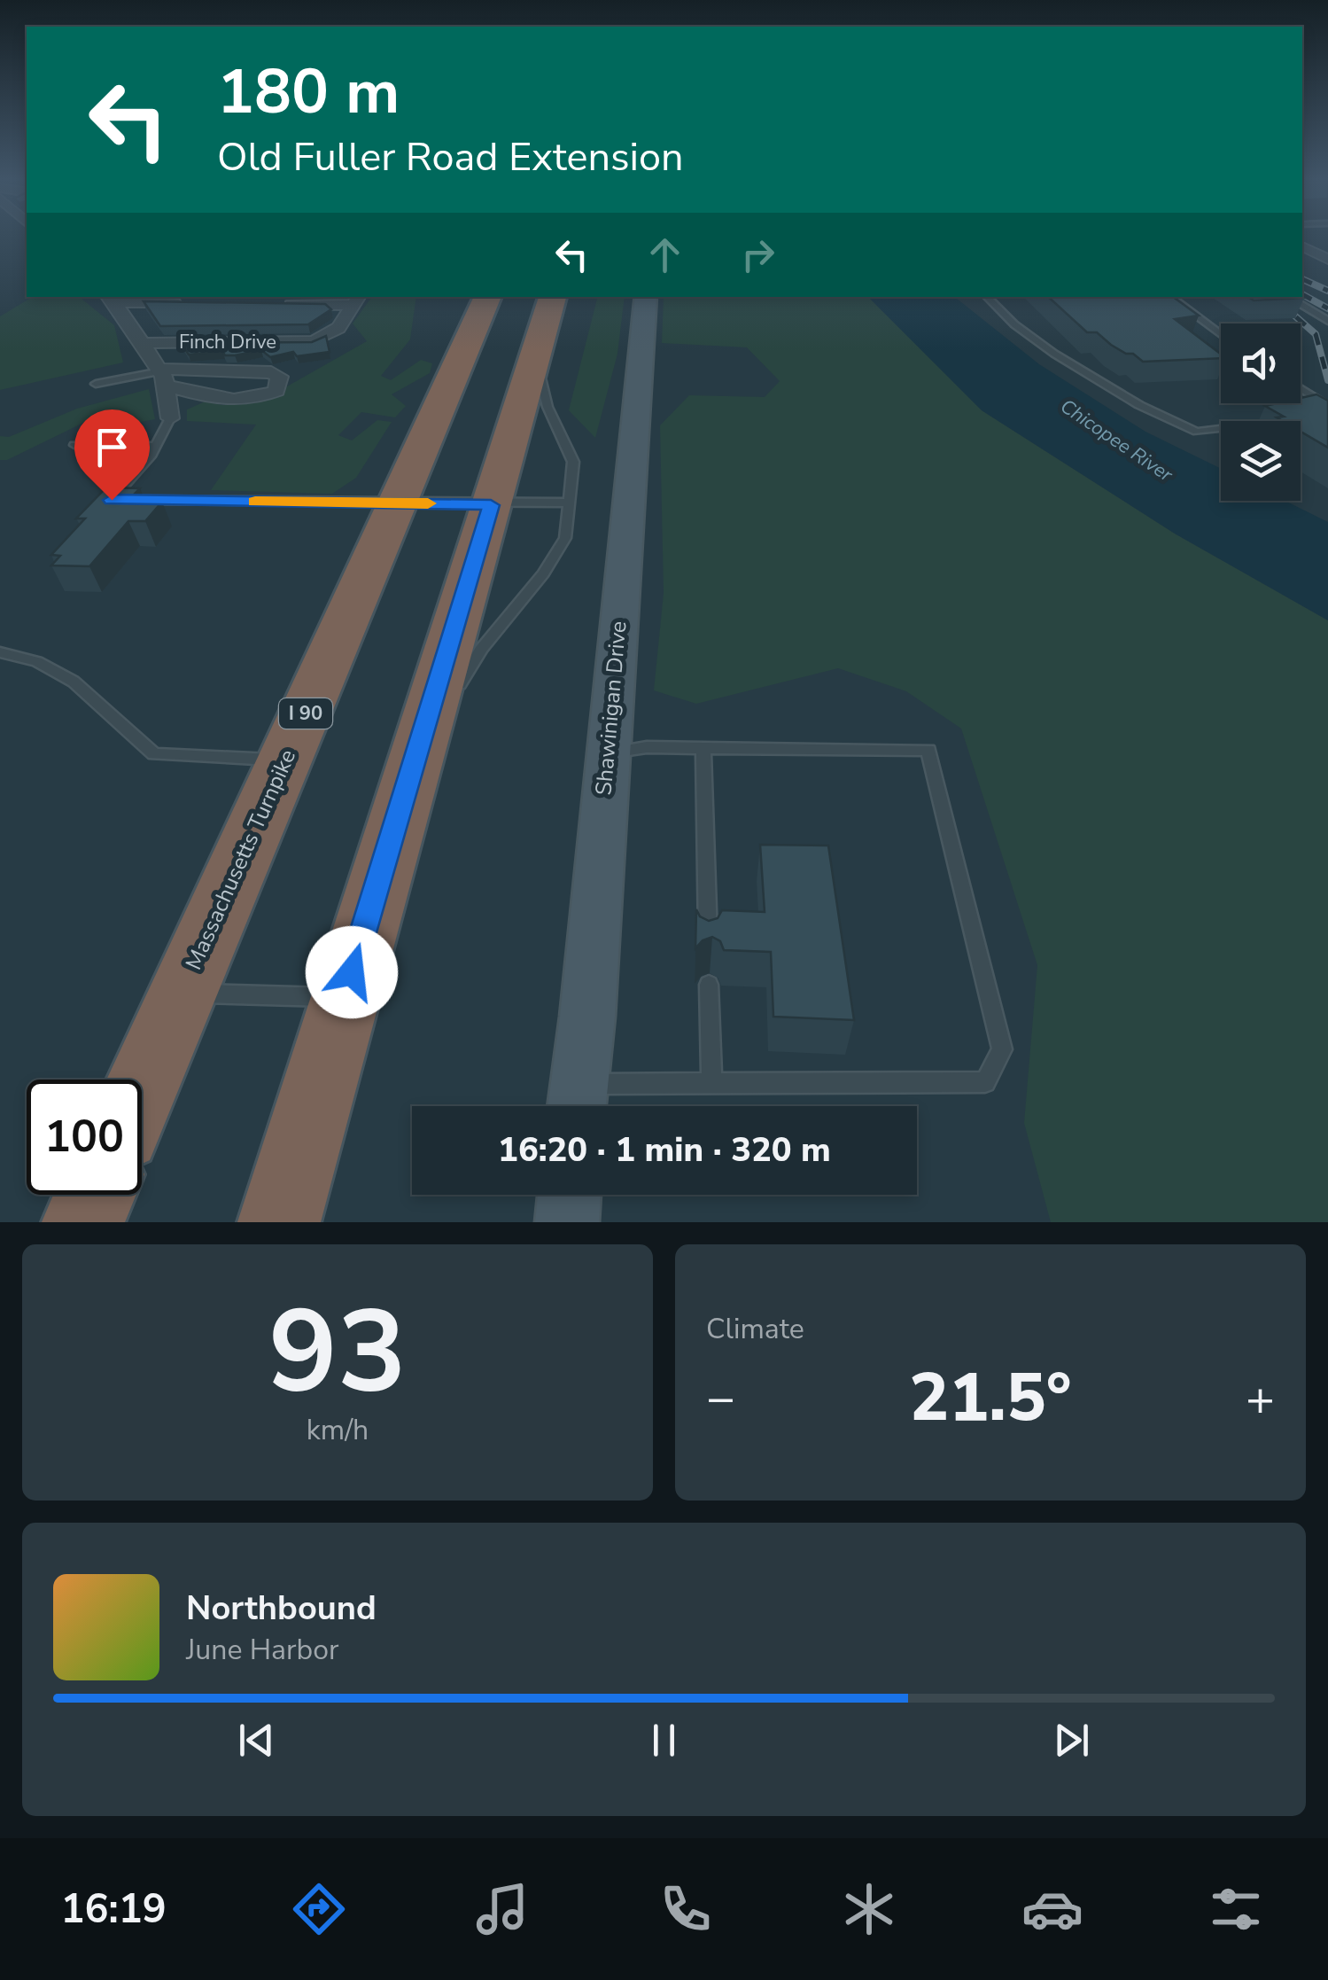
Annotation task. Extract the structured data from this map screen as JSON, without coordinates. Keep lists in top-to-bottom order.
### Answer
{
  "streets": {
    "highway": ["I 90", "Massachusetts Turnpike"],
    "main road": ["Shawinigan Drive"],
    "street": ["Finch Drive"]
  },
  "water": ["Chicopee River"],
  "page": {
    "turn": ["180 m", "Old Fuller Road Extension"],
    "limit": "100",
    "trip": "16:20 · 1 min · 320 m",
    "tile": [
      ["93", "km/h"],
      "Climate"
    ],
    "heat": ["−", "21.5°", "+"],
    "song": ["Northbound", "June Harbor"],
    "tabs": "16:19"
  }
}
